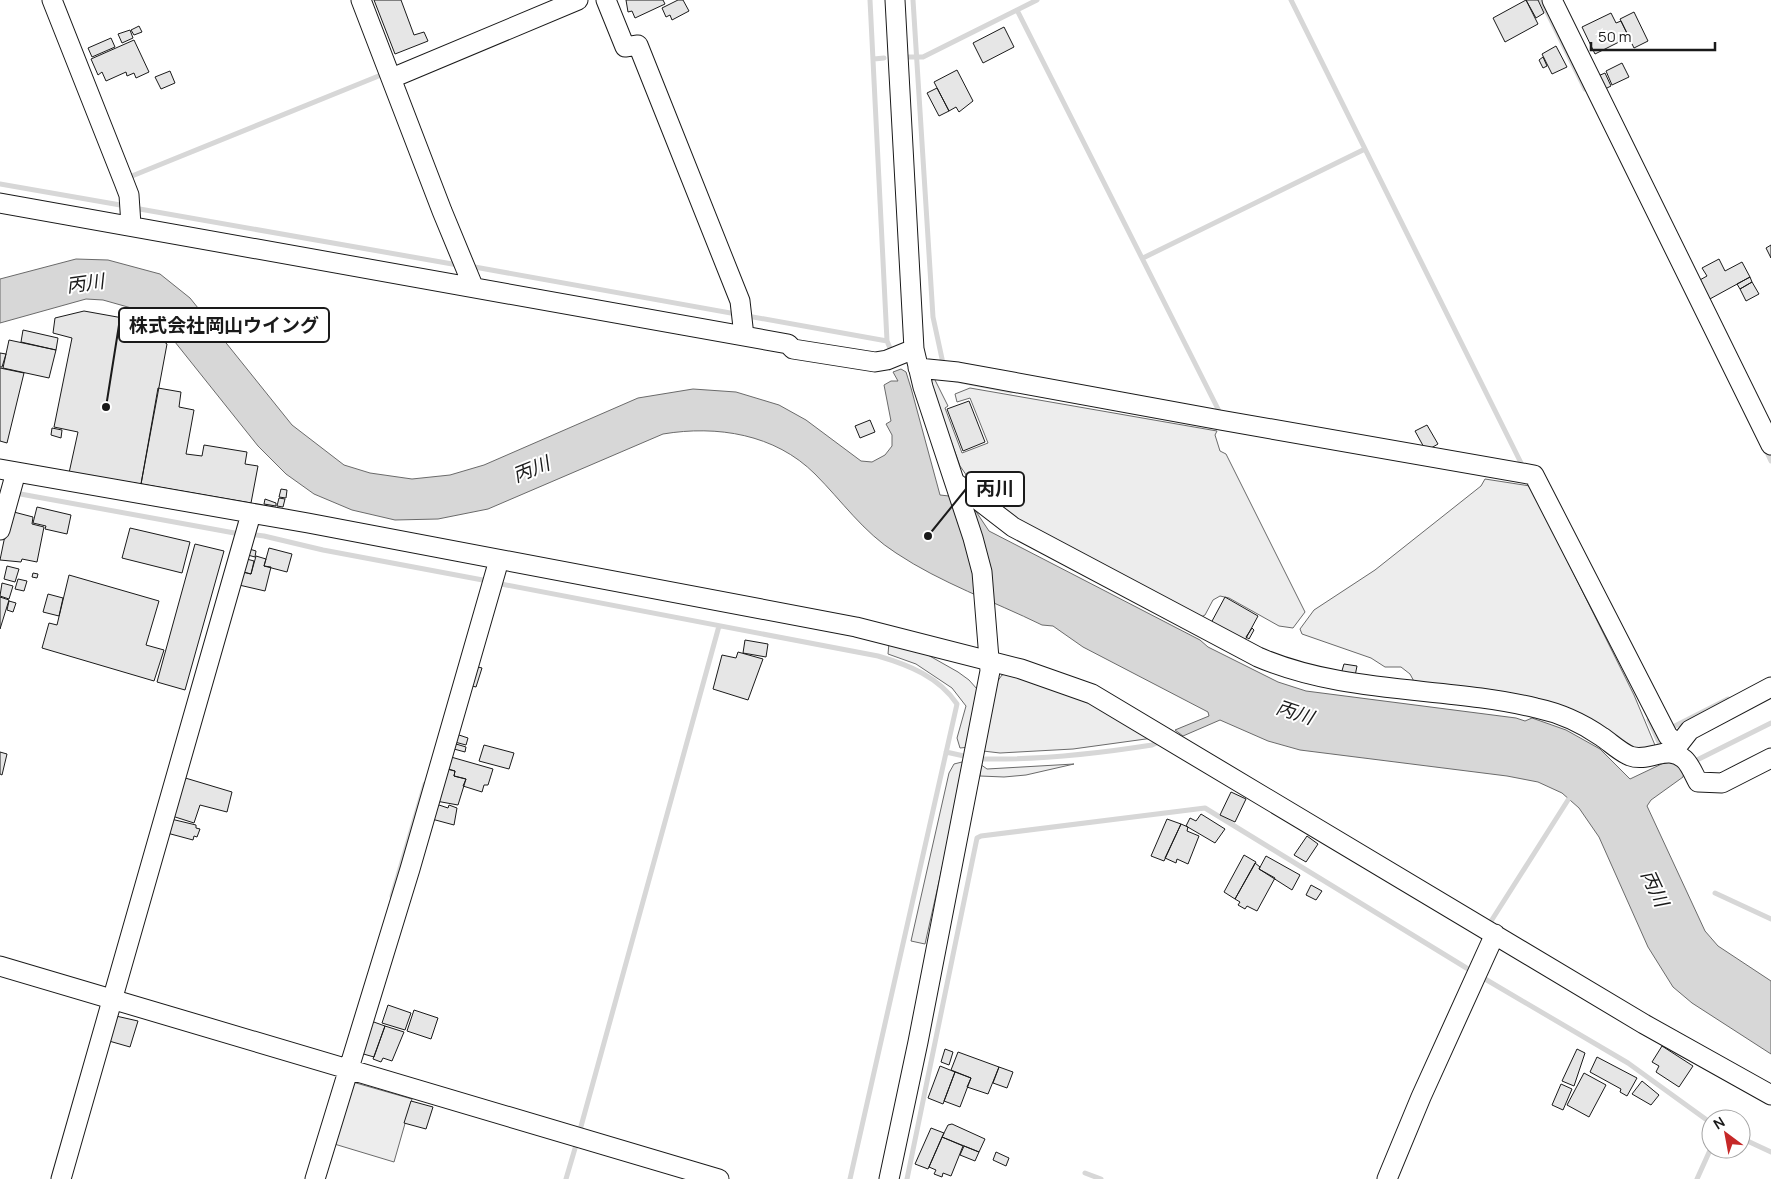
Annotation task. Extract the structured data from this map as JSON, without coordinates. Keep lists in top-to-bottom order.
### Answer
{
  "water": ["丙川"],
  "places": ["株式会社岡山ウイング", "丙川"],
  "scale_bar": "50 m",
  "north": "top left"
}
